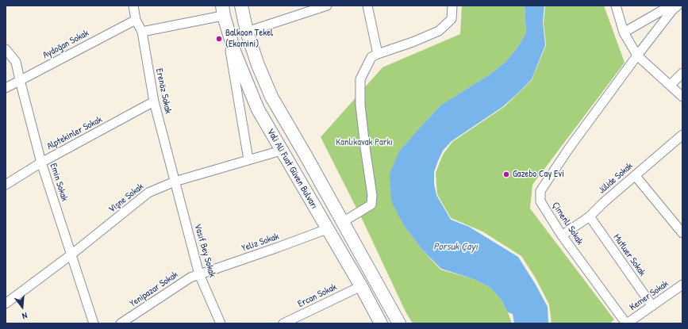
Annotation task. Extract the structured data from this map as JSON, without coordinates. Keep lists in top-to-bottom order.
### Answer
{
  "streets": {
    "main road": ["Vali Ali Fuat Güven Bulvarı"],
    "street": [
      "Aydoğan Sokak",
      "Erenöz Sokak",
      "Alptekinler Sokak",
      "Jülide Sokak",
      "Emin Sokak",
      "Vişne Sokak",
      "Çimenli Sokak",
      "Yeliz Sokak",
      "Vasıf Bey Sokak",
      "Mutluer Sokak",
      "Yenipazar Sokak",
      "Ercan Sokak",
      "Kemer Sokak"
    ]
  },
  "crossings": [
    ["Aydoğan Sokak", "Erenöz Sokak"],
    ["Aydoğan Sokak", "Emin Sokak"],
    ["Erenöz Sokak", "Alptekinler Sokak"],
    ["Erenöz Sokak", "Vişne Sokak"],
    ["Erenöz Sokak", "Vasıf Bey Sokak"],
    ["Alptekinler Sokak", "Emin Sokak"],
    ["Vali Ali Fuat Güven Bulvarı", "Vişne Sokak"],
    ["Vali Ali Fuat Güven Bulvarı", "Yeliz Sokak"],
    ["Vali Ali Fuat Güven Bulvarı", "Ercan Sokak"],
    ["Jülide Sokak", "Çimenli Sokak"],
    ["Jülide Sokak", "Mutluer Sokak"],
    ["Emin Sokak", "Vişne Sokak"],
    ["Vişne Sokak", "Vasıf Bey Sokak"],
    ["Çimenli Sokak", "Kemer Sokak"],
    ["Yeliz Sokak", "Vasıf Bey Sokak"],
    ["Yeliz Sokak", "Yenipazar Sokak"],
    ["Vasıf Bey Sokak", "Yenipazar Sokak"],
    ["Mutluer Sokak", "Kemer Sokak"]
  ],
  "water": ["Porsuk Çayı"],
  "parks": ["Kanlıkavak Parkı"],
  "places": ["Balkoon Tekel (Ekomini)", "Gazebo Cay Evi"],
  "north": "bottom"
}
